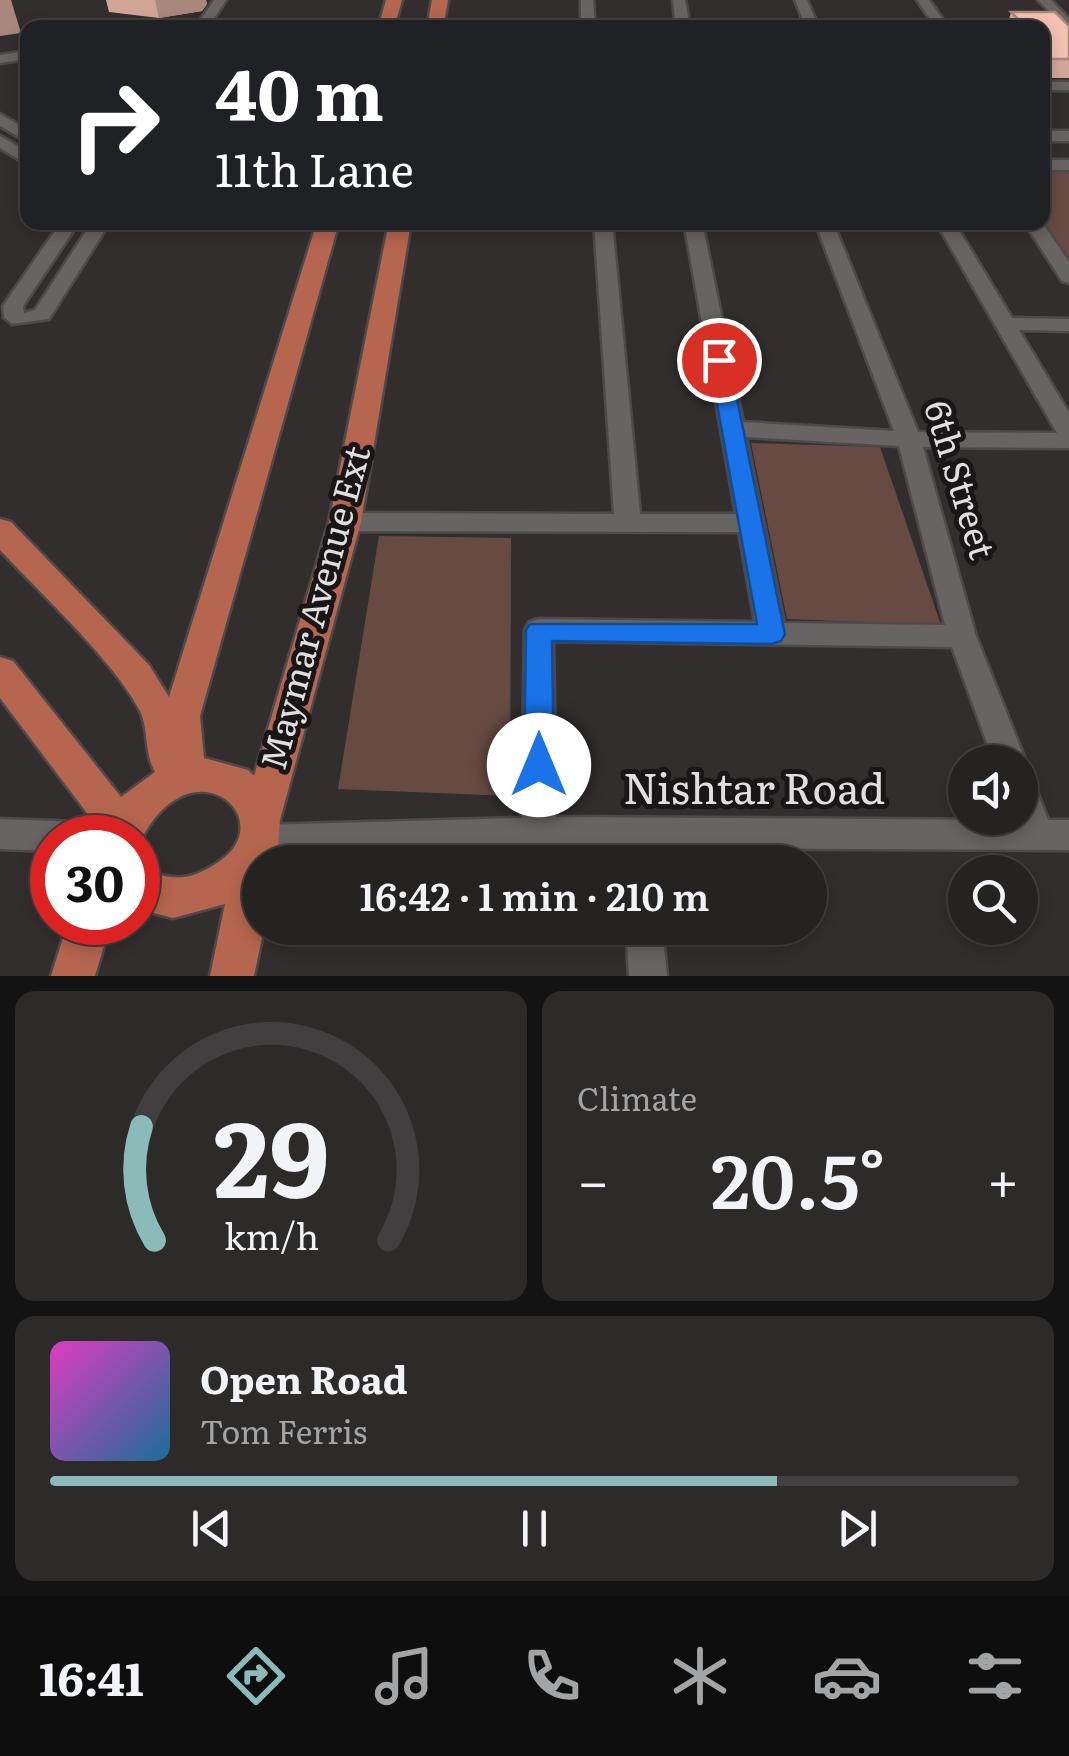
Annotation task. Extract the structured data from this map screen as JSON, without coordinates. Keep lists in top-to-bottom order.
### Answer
{
  "streets": {
    "main road": ["Maymar Avenue Ext"],
    "street": ["6th Street", "Nishtar Road"]
  },
  "crossings": [
    ["Maymar Avenue Ext", "Nishtar Road"]
  ],
  "page": {
    "turn": ["40 m", "11th Lane"],
    "limit": "30",
    "trip": "16:42 · 1 min · 210 m",
    "tile": "Climate",
    "heat": ["−", "20.5°", "+"],
    "song": ["Open Road", "Tom Ferris"],
    "tabs": "16:41",
    "gauge": ["29", "km/h"]
  }
}
